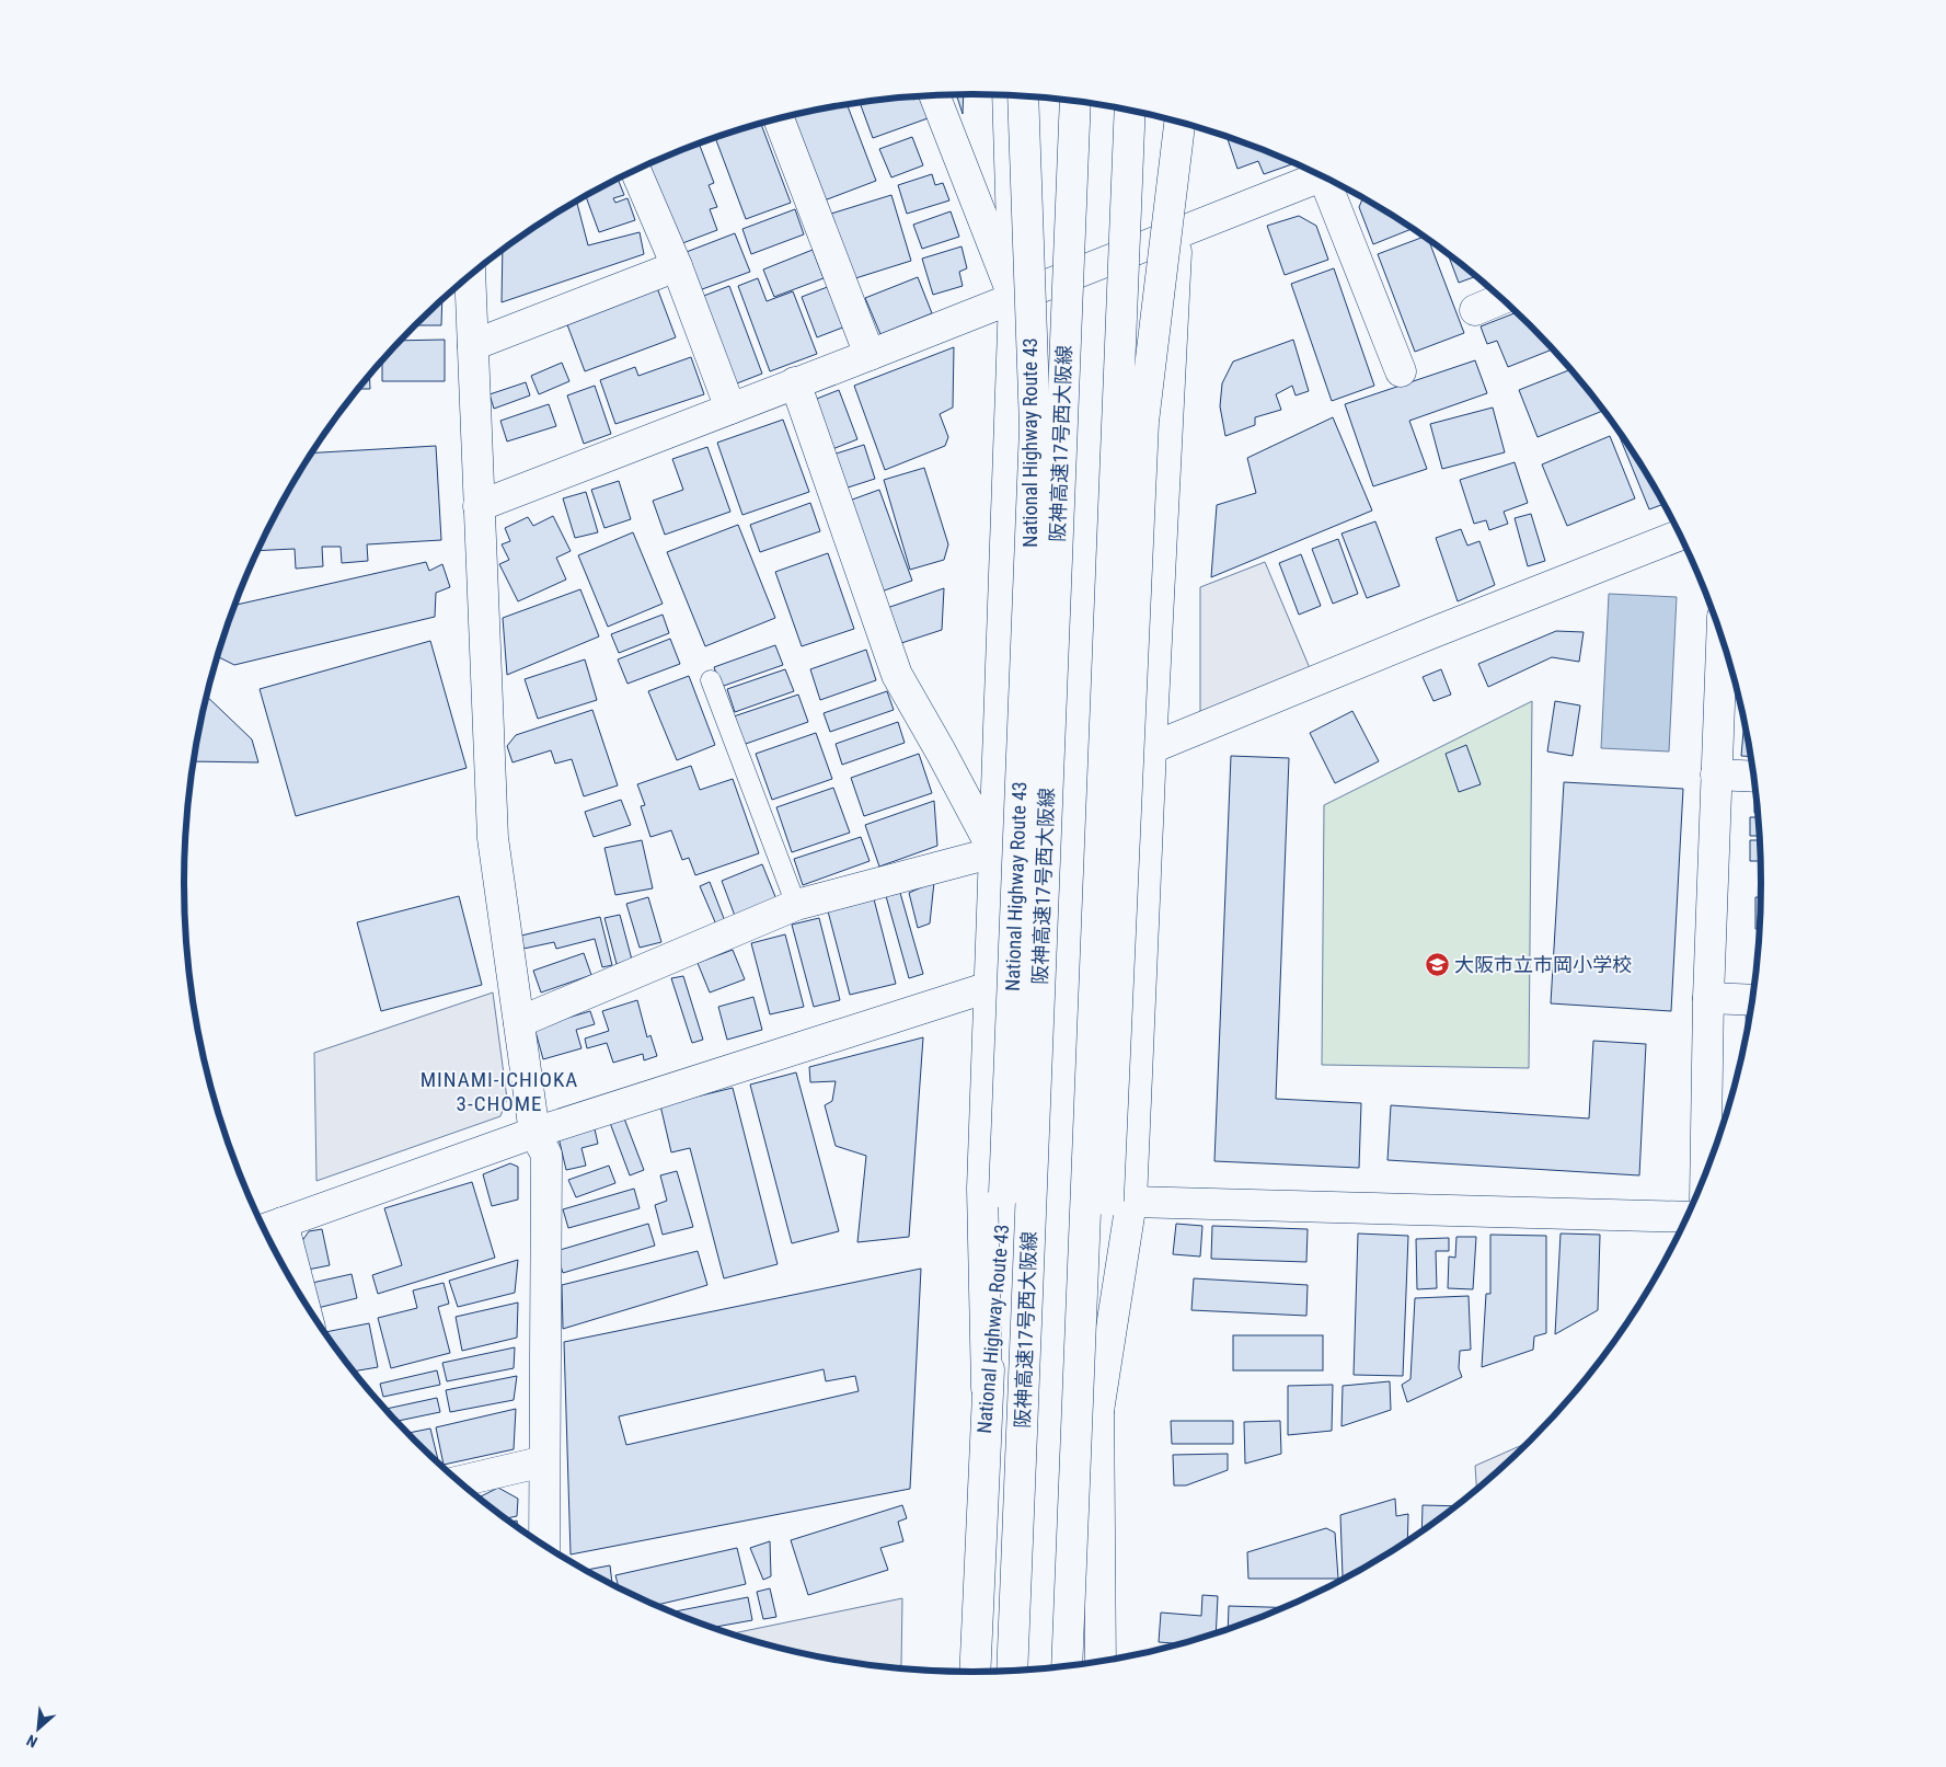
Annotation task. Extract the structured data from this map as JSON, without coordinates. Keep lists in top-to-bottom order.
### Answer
{
  "streets": {
    "main road": ["National Highway Route 43", "阪神高速17号西大阪線"]
  },
  "districts": ["MINAMI-ICHIOKA 3-CHOME"],
  "places": {
    "school or university": ["大阪市立市岡小学校"]
  },
  "north": "bottom left"
}
